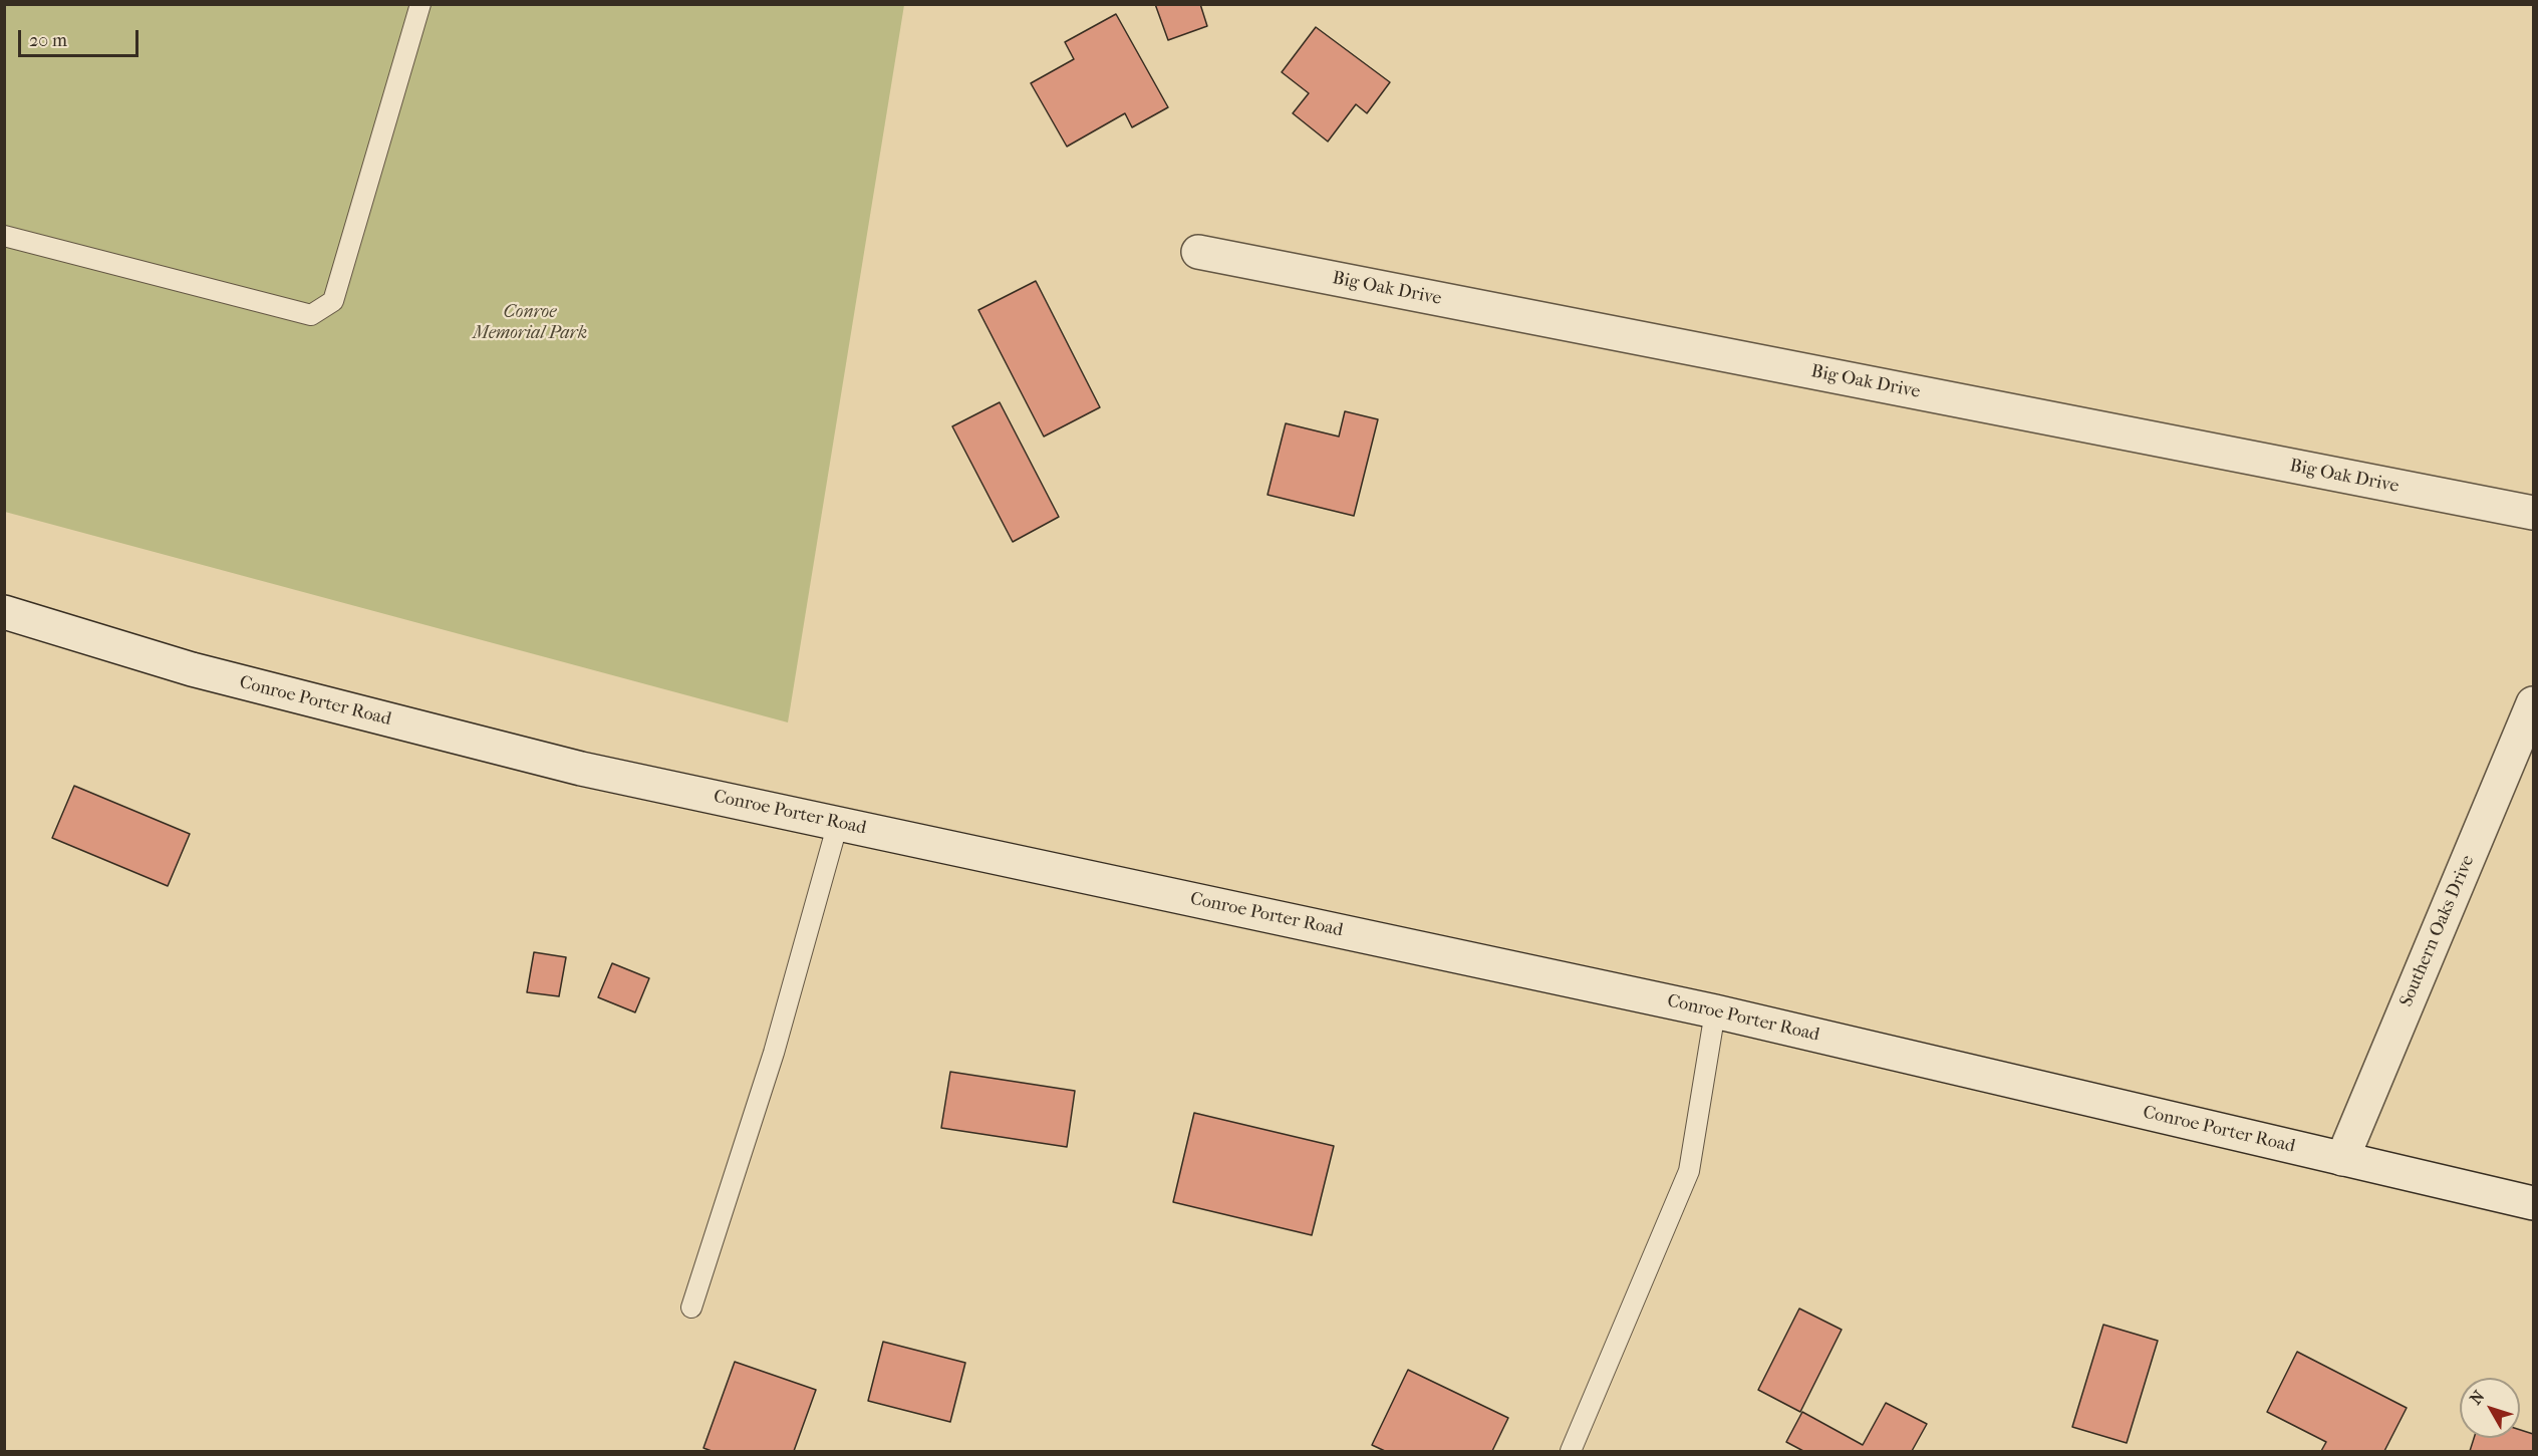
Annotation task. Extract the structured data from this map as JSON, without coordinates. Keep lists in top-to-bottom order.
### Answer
{
  "streets": {
    "main road": ["Big Oak Drive", "Conroe Porter Road", "Southern Oaks Drive"]
  },
  "crossings": [
    ["Conroe Porter Road", "Southern Oaks Drive"]
  ],
  "parks": ["Conroe Memorial Park"],
  "scale_bar": "20 m",
  "north": "top left"
}
